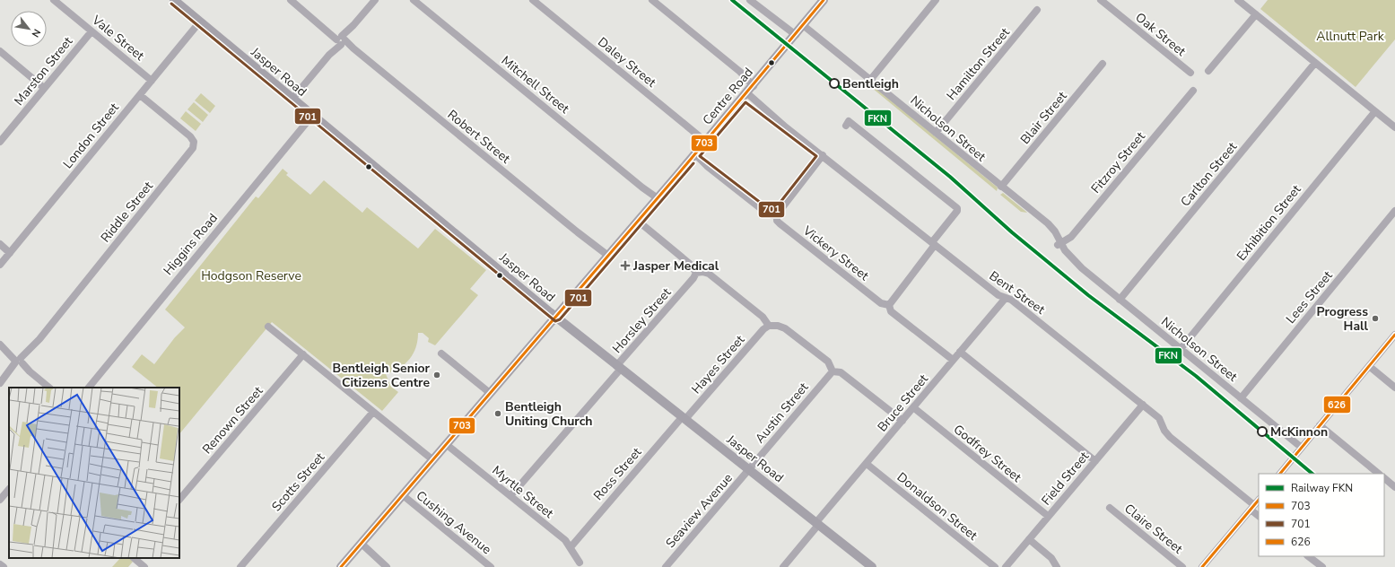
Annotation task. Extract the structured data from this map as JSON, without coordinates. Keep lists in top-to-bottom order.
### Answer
{
  "streets": {
    "main road": ["Jasper Road", "Centre Road"],
    "street": [
      "Oak Street",
      "Vale Street",
      "Daley Street",
      "Hamilton Street",
      "Marston Street",
      "Mitchell Street",
      "Blair Street",
      "Nicholson Street",
      "London Street",
      "Robert Street",
      "Fitzroy Street",
      "Carlton Street",
      "Riddle Street",
      "Exhibition Street",
      "Higgins Road",
      "Vickery Street",
      "Bent Street",
      "Lees Street",
      "Horsley Street",
      "Hayes Street",
      "Bruce Street",
      "Austin Street",
      "Renown Street",
      "Godfrey Street",
      "Ross Street",
      "Field Street",
      "Scotts Street",
      "Myrtle Street",
      "Donaldson Street",
      "Seaview Avenue",
      "Cushing Avenue",
      "Claire Street"
    ]
  },
  "crossings": [
    ["Vale Street", "Marston Street"],
    ["Vale Street", "London Street"],
    ["Daley Street", "Centre Road"],
    ["Hamilton Street", "Nicholson Street"],
    ["Jasper Road", "Centre Road"],
    ["Jasper Road", "London Street"],
    ["Jasper Road", "Higgins Road"],
    ["Jasper Road", "Horsley Street"],
    ["Jasper Road", "Hayes Street"],
    ["Jasper Road", "Bruce Street"],
    ["Jasper Road", "Austin Street"],
    ["Jasper Road", "Ross Street"],
    ["Jasper Road", "Seaview Avenue"],
    ["Mitchell Street", "Centre Road"],
    ["Centre Road", "Nicholson Street"],
    ["Centre Road", "Robert Street"],
    ["Centre Road", "Bent Street"],
    ["Centre Road", "Myrtle Street"],
    ["Centre Road", "Cushing Avenue"],
    ["Blair Street", "Nicholson Street"],
    ["Nicholson Street", "Fitzroy Street"],
    ["Nicholson Street", "Carlton Street"],
    ["Nicholson Street", "Exhibition Street"],
    ["Nicholson Street", "Lees Street"],
    ["London Street", "Riddle Street"],
    ["Vickery Street", "Bruce Street"],
    ["Bent Street", "Bruce Street"],
    ["Bent Street", "Field Street"],
    ["Horsley Street", "Myrtle Street"],
    ["Hayes Street", "Ross Street"],
    ["Bruce Street", "Godfrey Street"],
    ["Bruce Street", "Donaldson Street"],
    ["Austin Street", "Seaview Avenue"],
    ["Godfrey Street", "Field Street"],
    ["Ross Street", "Myrtle Street"]
  ],
  "parks": ["Allnutt Park", "Hodgson Reserve"],
  "places": {
    "other": [
      "Bentleigh",
      "Progress Hall",
      "Bentleigh Senior Citizens Centre",
      "Bentleigh Uniting Church",
      "McKinnon"
    ],
    "health": ["Jasper Medical"]
  },
  "lines": [
    "rail line FKN",
    "transit line 703",
    "transit line 701",
    "transit line 626"
  ],
  "legend": [
    "Railway FKN",
    "703",
    "701",
    "626"
  ],
  "north": "bottom right"
}
